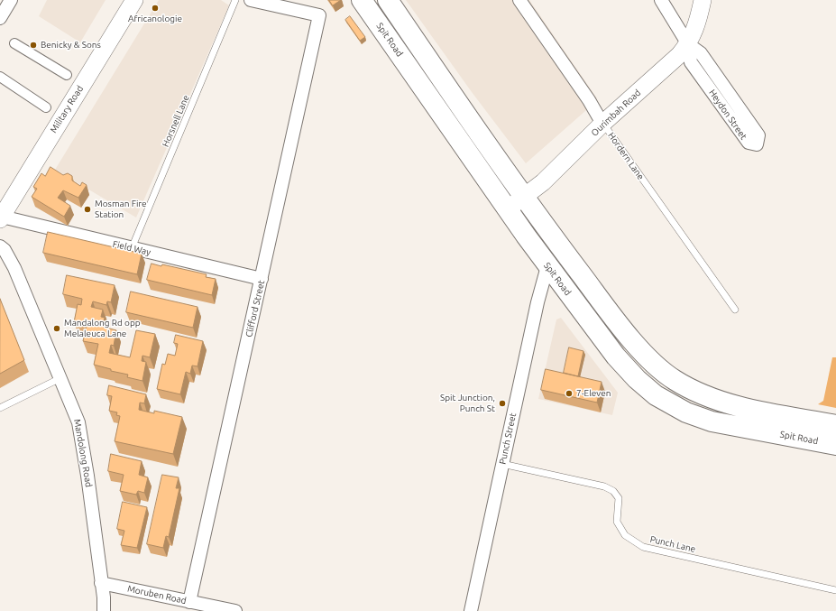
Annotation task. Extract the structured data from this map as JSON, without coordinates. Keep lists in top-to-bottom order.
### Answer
{
  "streets": {
    "highway": ["Spit Road"],
    "main road": ["Military Road", "Ourimbah Road"],
    "street": [
      "Heydon Street",
      "Hordern Lane",
      "Field Way",
      "Clifford Street",
      "Punch Street",
      "Mandolong Road",
      "Moruben Road"
    ],
    "lane": ["Horsnell Lane", "Punch Lane"]
  },
  "crossings": [
    ["Spit Road", "Ourimbah Road"],
    ["Spit Road", "Punch Street"],
    ["Military Road", "Field Way"],
    ["Ourimbah Road", "Heydon Street"],
    ["Ourimbah Road", "Hordern Lane"],
    ["Horsnell Lane", "Field Way"],
    ["Field Way", "Clifford Street"],
    ["Clifford Street", "Moruben Road"],
    ["Punch Street", "Punch Lane"],
    ["Mandolong Road", "Moruben Road"]
  ],
  "places": [
    "Africanologie",
    "Benicky & Sons",
    "Mosman Fire Station",
    "Mandalong Rd opp Melaleuca Lane",
    "7-Eleven",
    "Spit Junction, Punch St"
  ]
}
